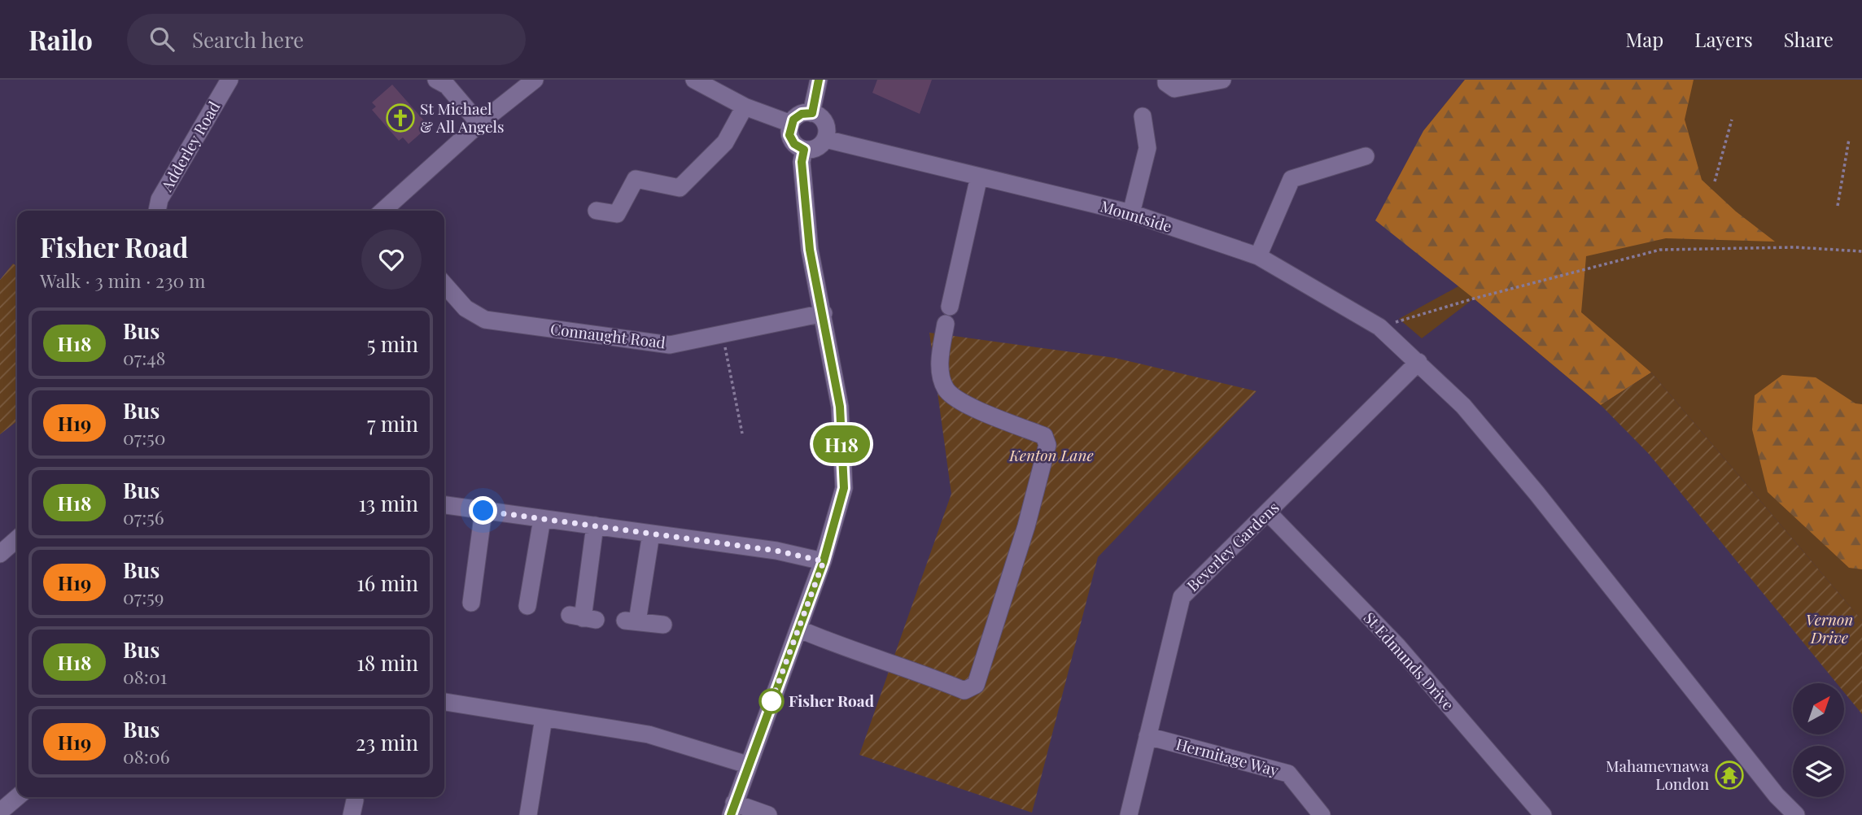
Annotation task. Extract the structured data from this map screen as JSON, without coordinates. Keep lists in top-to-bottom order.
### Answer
{
  "streets": {
    "street": [
      "Adderley Road",
      "Mountside",
      "Connaught Road",
      "Beverley Gardens",
      "St Edmunds Drive",
      "Hermitage Way"
    ]
  },
  "crossings": [
    ["Mountside", "Beverley Gardens"],
    ["Beverley Gardens", "St Edmunds Drive"],
    ["Beverley Gardens", "Hermitage Way"]
  ],
  "parks": ["Kenton Lane", "Vernon Drive"],
  "places": {
    "church": ["St Michael & All Angels"],
    "other": ["Fisher Road"],
    "temple": ["Mahamevnawa London"]
  },
  "lines": ["bus line H18"],
  "north": "top right",
  "page": {
    "header": "Railo",
    "search": "Search here",
    "nav": ["Map", "Layers", "Share"],
    "on_map": "H18",
    "heading": ["Fisher Road", "Walk · 3 min · 230 m"],
    "list": [
      {
        "mark": "H18",
        "name": "Bus",
        "note": "07:48",
        "value": "5 min"
      },
      {
        "mark": "H19",
        "name": "Bus",
        "note": "07:50",
        "value": "7 min"
      },
      {
        "mark": "H18",
        "name": "Bus",
        "note": "07:56",
        "value": "13 min"
      },
      {
        "mark": "H19",
        "name": "Bus",
        "note": "07:59",
        "value": "16 min"
      },
      {
        "mark": "H18",
        "name": "Bus",
        "note": "08:01",
        "value": "18 min"
      },
      {
        "mark": "H19",
        "name": "Bus",
        "note": "08:06",
        "value": "23 min"
      }
    ]
  }
}
